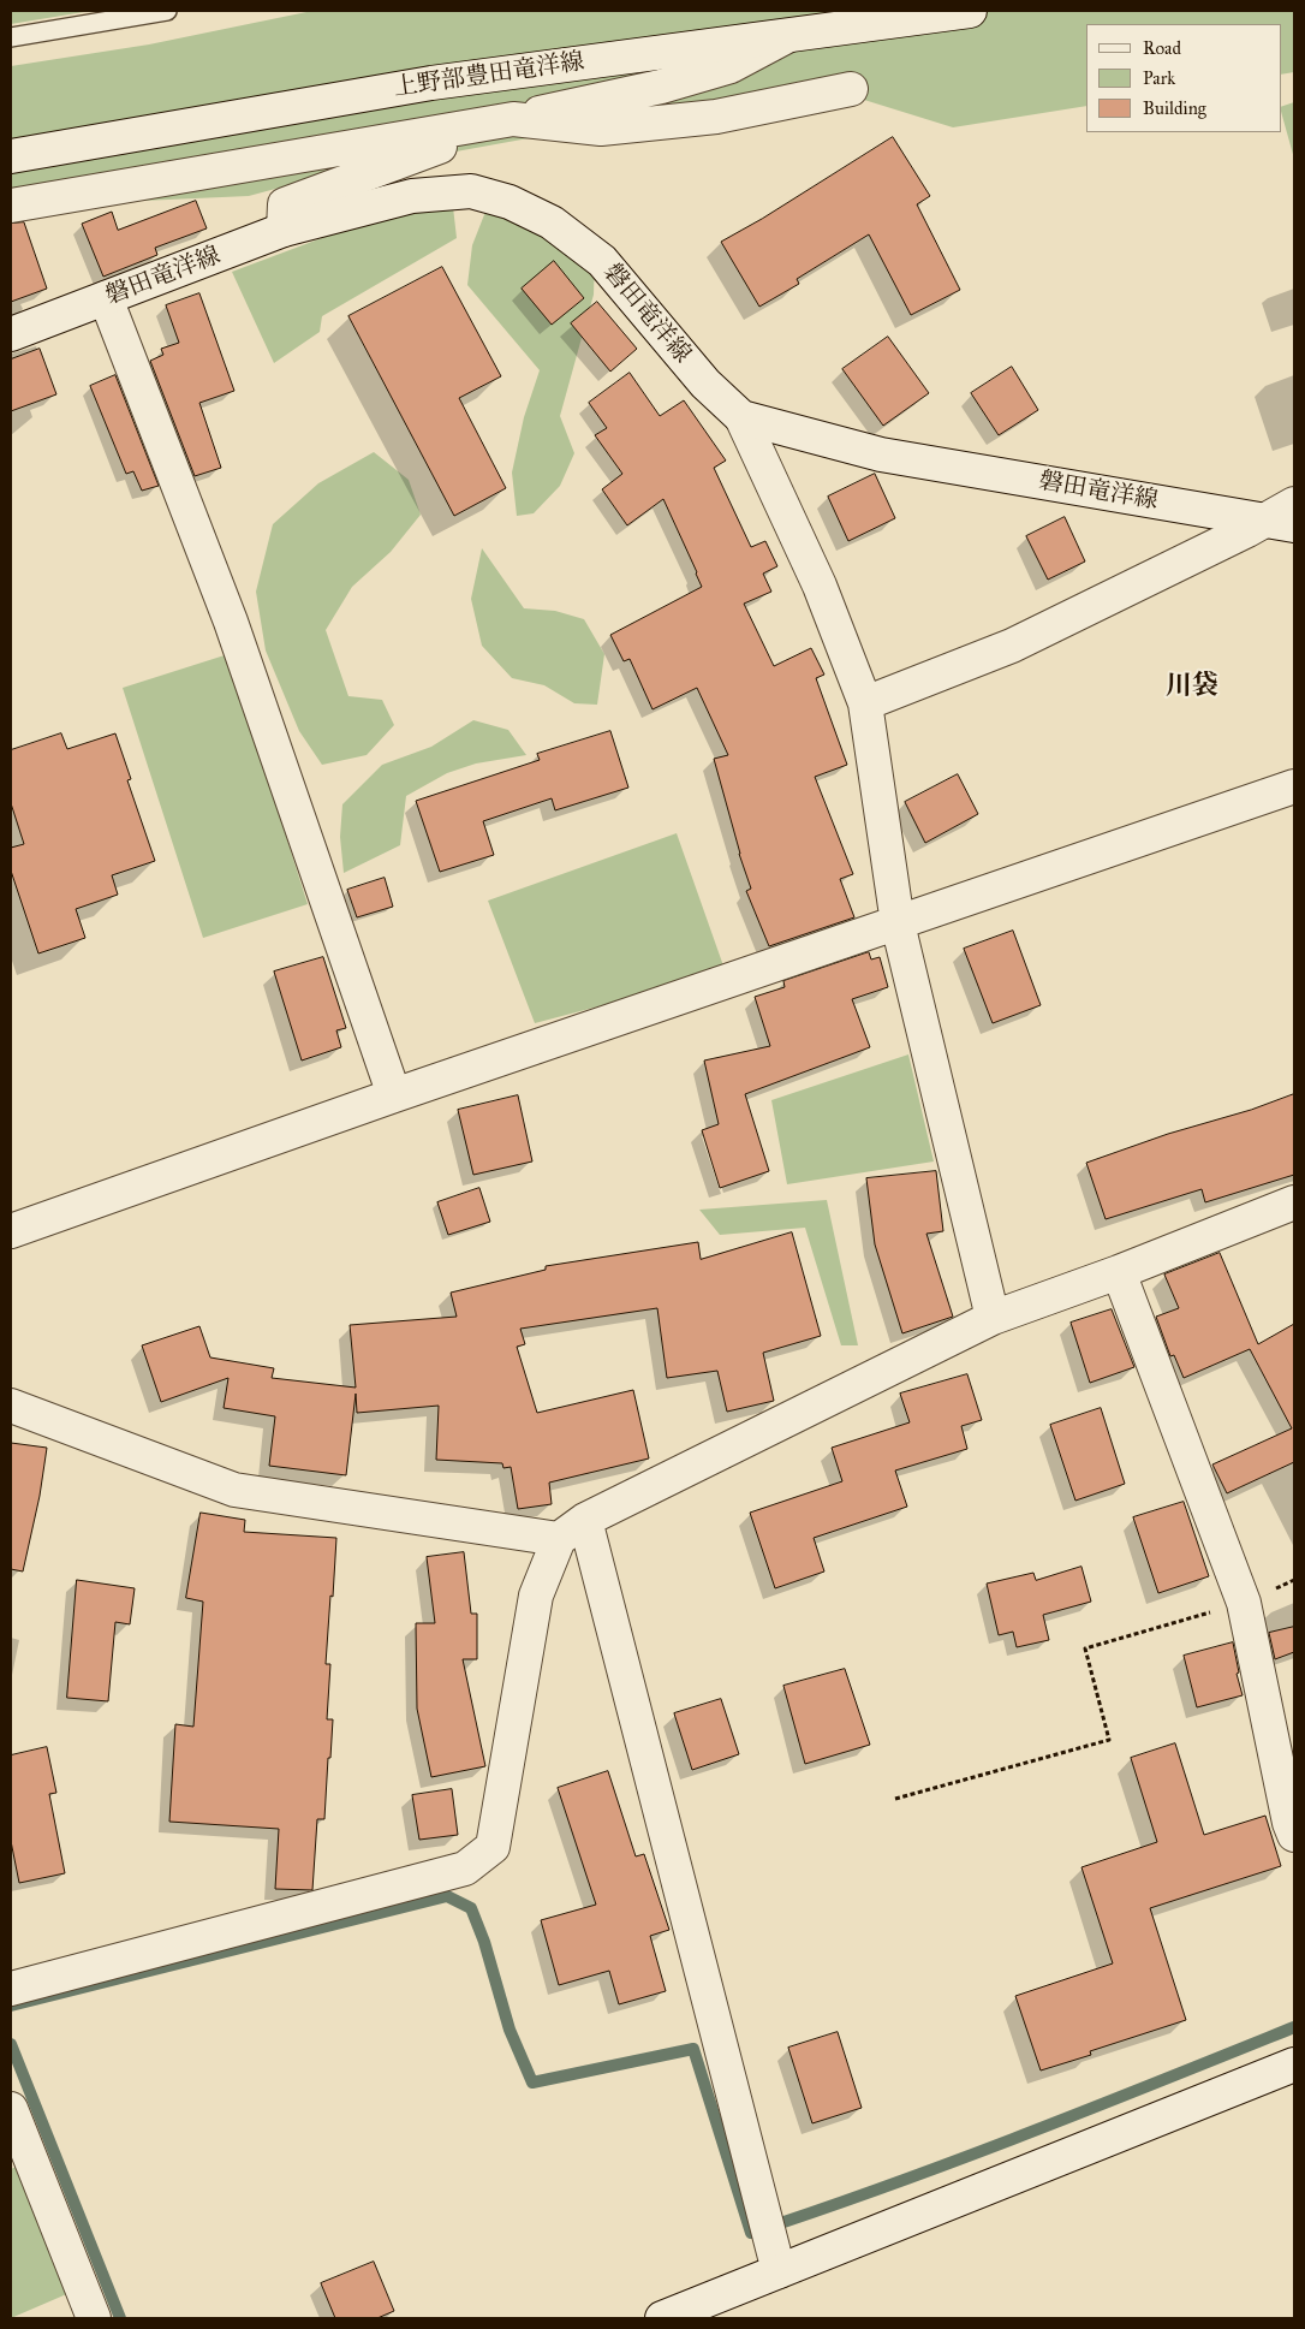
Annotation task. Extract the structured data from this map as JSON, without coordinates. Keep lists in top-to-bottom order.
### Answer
{
  "streets": {
    "street": ["上野部豊田竜洋線", "磐田竜洋線"]
  },
  "districts": ["川袋"],
  "legend": ["Road", "Park", "Building"]
}
